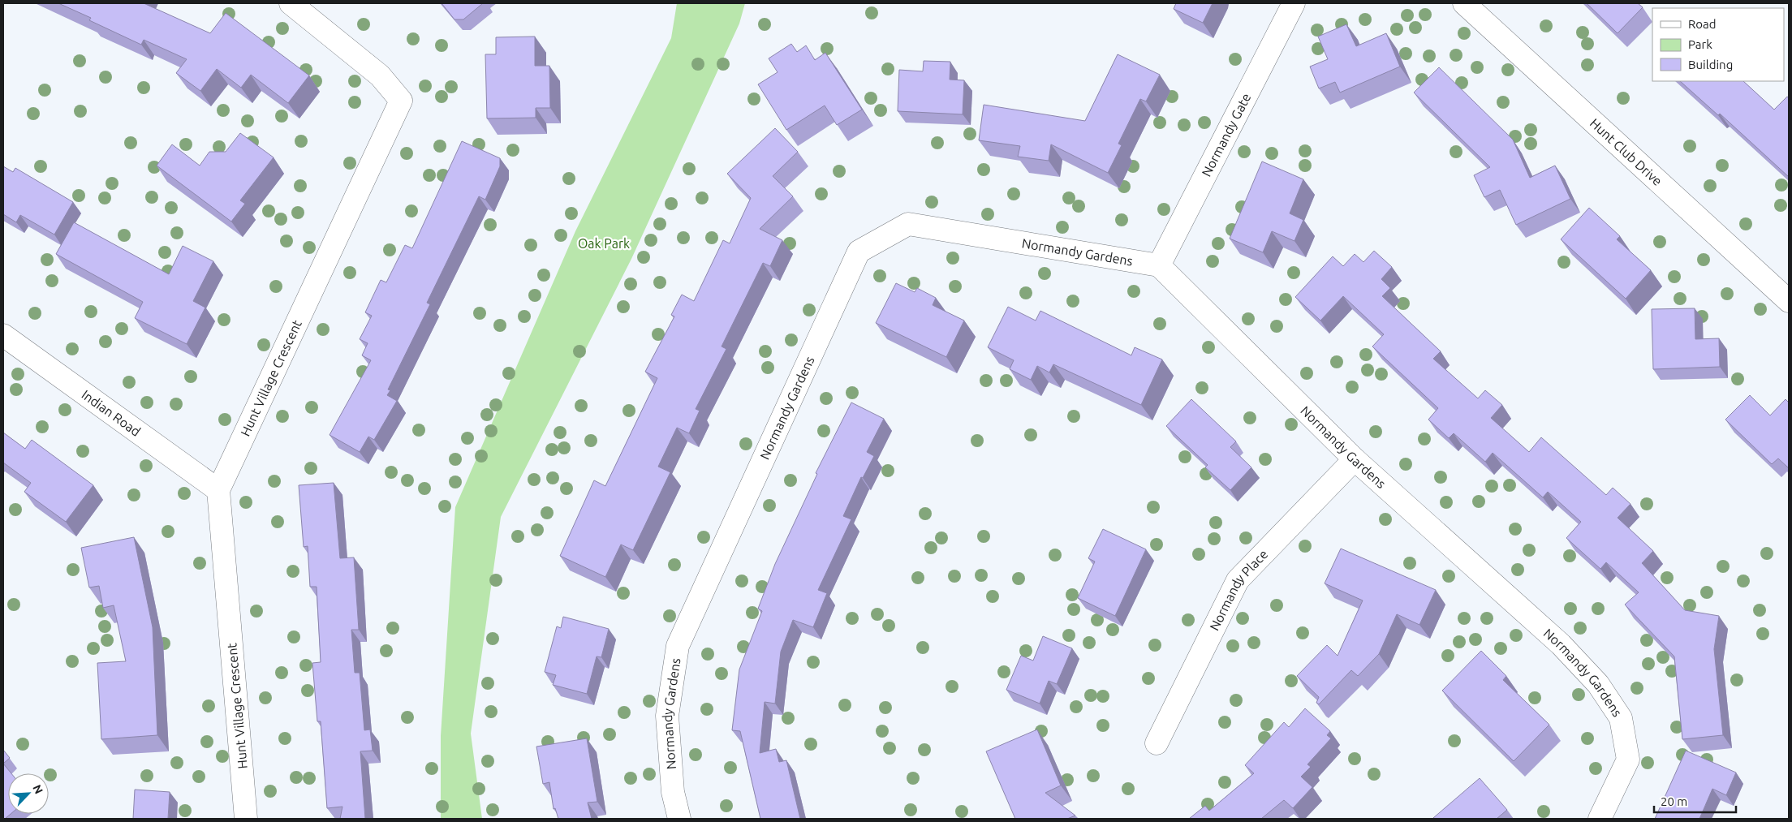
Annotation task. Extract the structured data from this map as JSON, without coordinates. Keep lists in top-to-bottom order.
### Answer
{
  "streets": {
    "street": [
      "Normandy Gate",
      "Hunt Club Drive",
      "Normandy Gardens",
      "Hunt Village Crescent",
      "Indian Road",
      "Normandy Place"
    ]
  },
  "crossings": [
    ["Normandy Gate", "Normandy Gardens"],
    ["Normandy Gardens", "Normandy Place"],
    ["Hunt Village Crescent", "Indian Road"]
  ],
  "parks": ["Oak Park"],
  "legend": ["Road", "Park", "Building"],
  "scale_bar": "20 m",
  "north": "top right"
}
